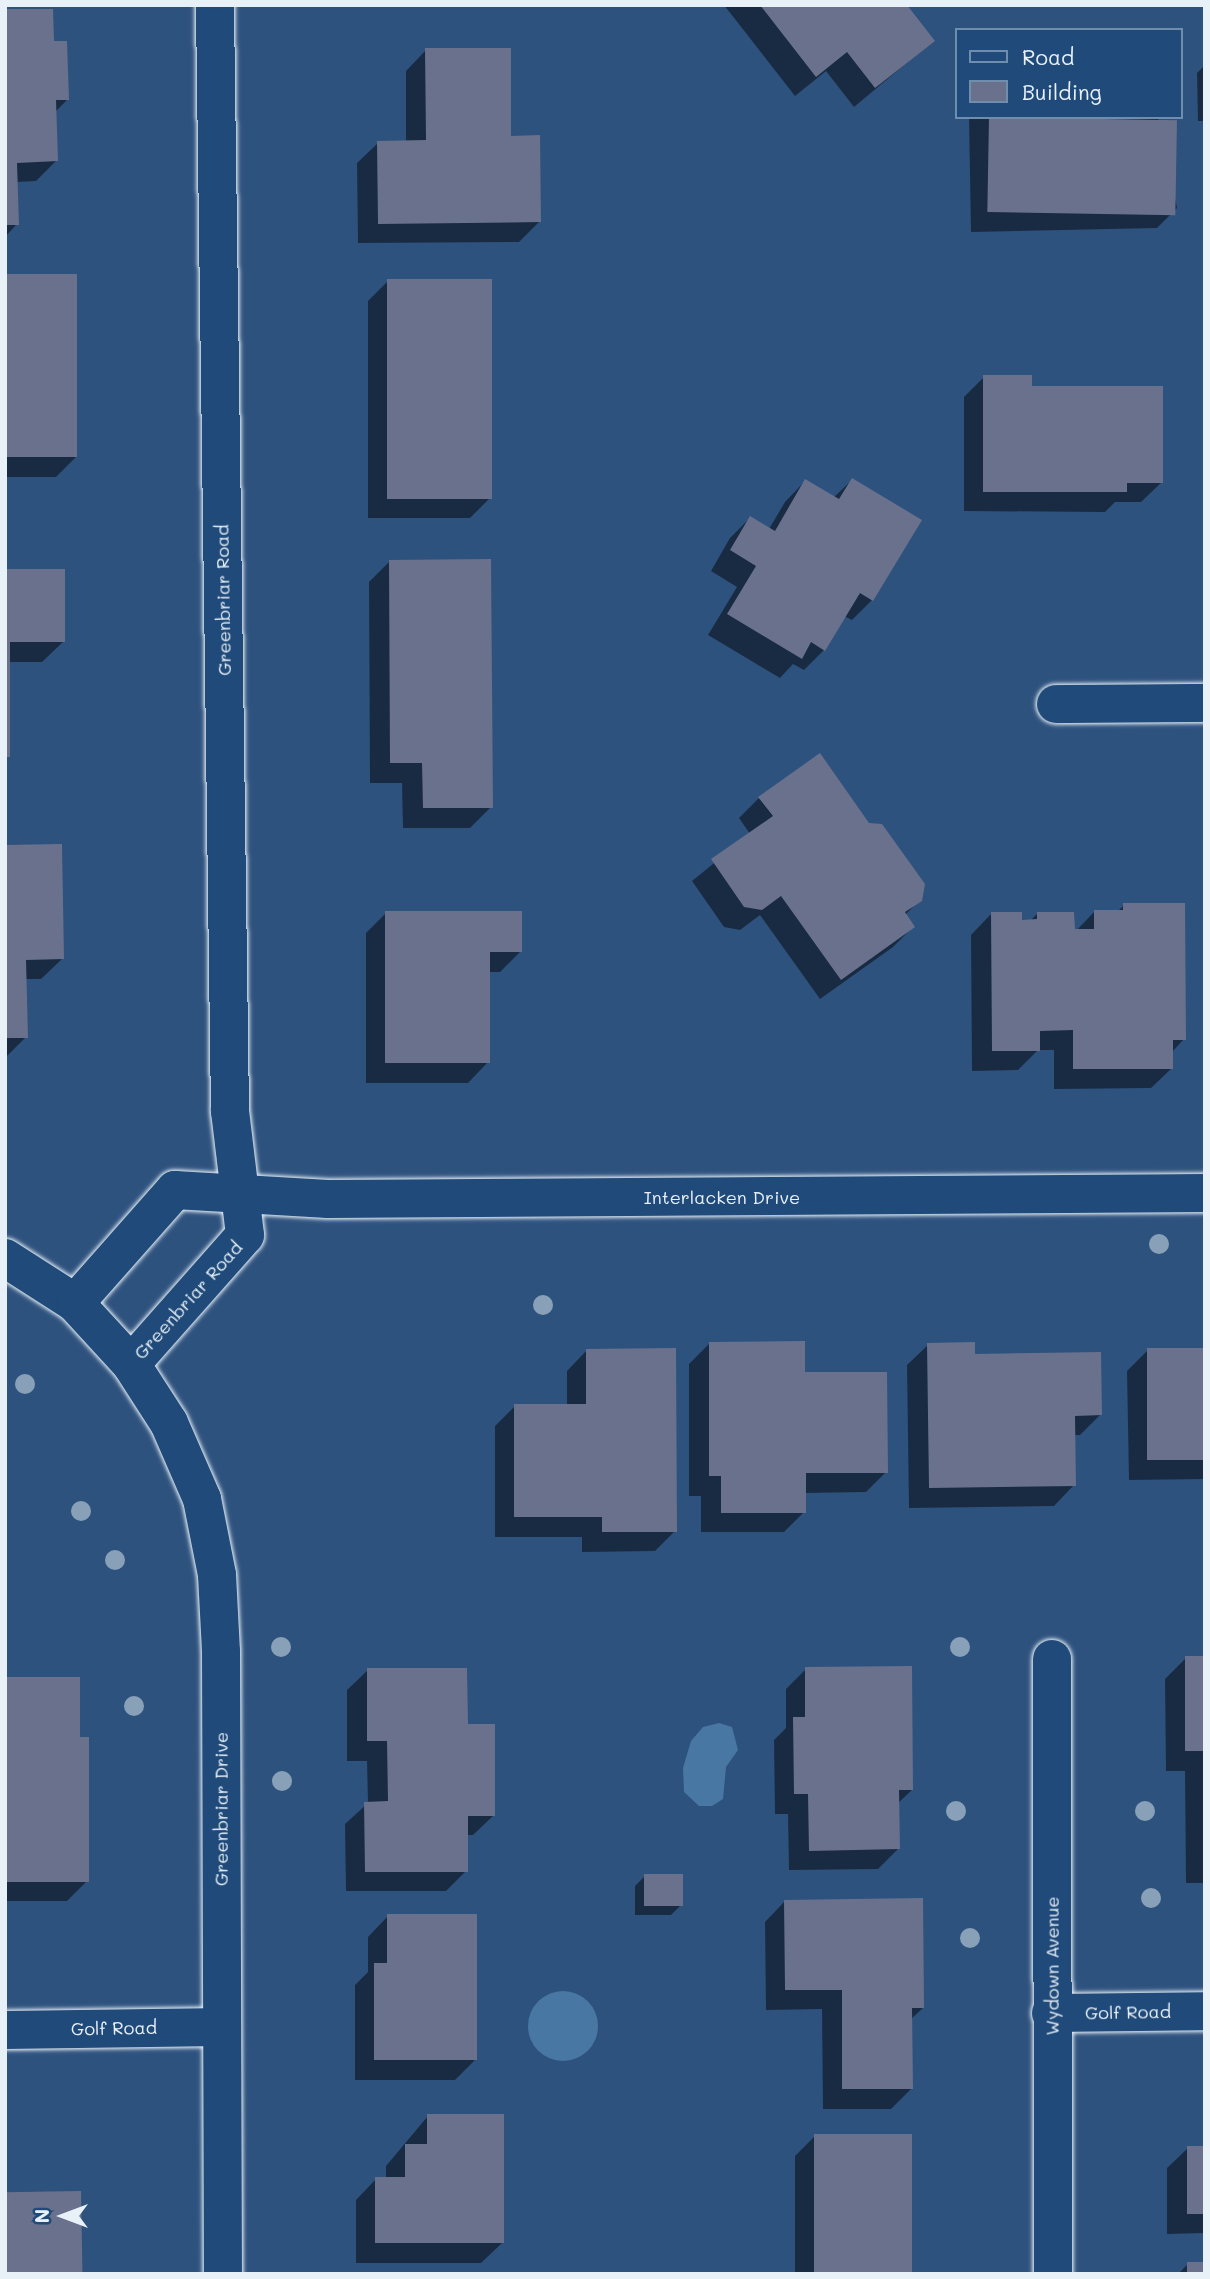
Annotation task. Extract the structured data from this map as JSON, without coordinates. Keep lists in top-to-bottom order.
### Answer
{
  "streets": {
    "street": [
      "Greenbriar Road",
      "Interlacken Drive",
      "Greenbriar Drive",
      "Wydown Avenue",
      "Golf Road"
    ]
  },
  "crossings": [
    ["Greenbriar Road", "Interlacken Drive"],
    ["Greenbriar Road", "Greenbriar Drive"],
    ["Greenbriar Drive", "Golf Road"],
    ["Wydown Avenue", "Golf Road"]
  ],
  "legend": ["Road", "Building"],
  "north": "left"
}
